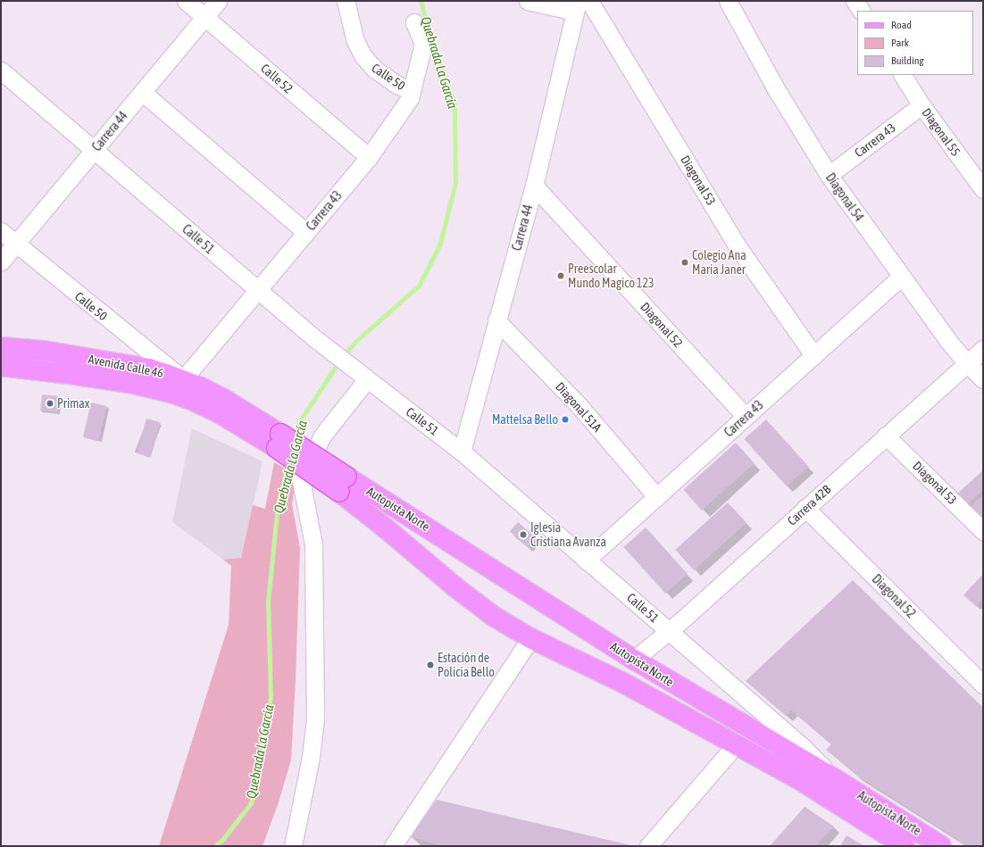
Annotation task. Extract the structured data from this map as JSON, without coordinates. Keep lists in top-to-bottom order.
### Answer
{
  "streets": {
    "main road": ["Avenida Calle 46", "Autopista Norte"],
    "street": [
      "Calle 50",
      "Calle 52",
      "Carrera 44",
      "Diagonal 55",
      "Carrera 43",
      "Diagonal 53",
      "Diagonal 54",
      "Calle 51",
      "Diagonal 52",
      "Diagonal 51A",
      "Carrera 42B"
    ]
  },
  "crossings": [
    ["Calle 50", "Carrera 44"],
    ["Calle 50", "Carrera 43"],
    ["Calle 50", "Avenida Calle 46"],
    ["Calle 52", "Carrera 44"],
    ["Calle 52", "Carrera 43"],
    ["Carrera 44", "Calle 51"],
    ["Carrera 44", "Diagonal 52"],
    ["Carrera 44", "Diagonal 51A"],
    ["Diagonal 55", "Carrera 43"],
    ["Carrera 43", "Diagonal 53"],
    ["Carrera 43", "Diagonal 54"],
    ["Carrera 43", "Calle 51"],
    ["Carrera 43", "Diagonal 52"],
    ["Carrera 43", "Avenida Calle 46"],
    ["Carrera 43", "Diagonal 51A"],
    ["Diagonal 53", "Carrera 42B"],
    ["Diagonal 54", "Carrera 42B"],
    ["Calle 51", "Carrera 42B"],
    ["Calle 51", "Autopista Norte"],
    ["Diagonal 52", "Carrera 42B"],
    ["Carrera 42B", "Autopista Norte"]
  ],
  "water": ["Quebrada La García"],
  "places": [
    "Colegio Ana Maria Janer",
    "Preescolar Mundo Magico 123",
    "Primax",
    "Mattelsa Bello",
    "Iglesia Cristiana Avanza",
    "Estación de Policia Bello"
  ],
  "legend": ["Road", "Park", "Building"]
}
